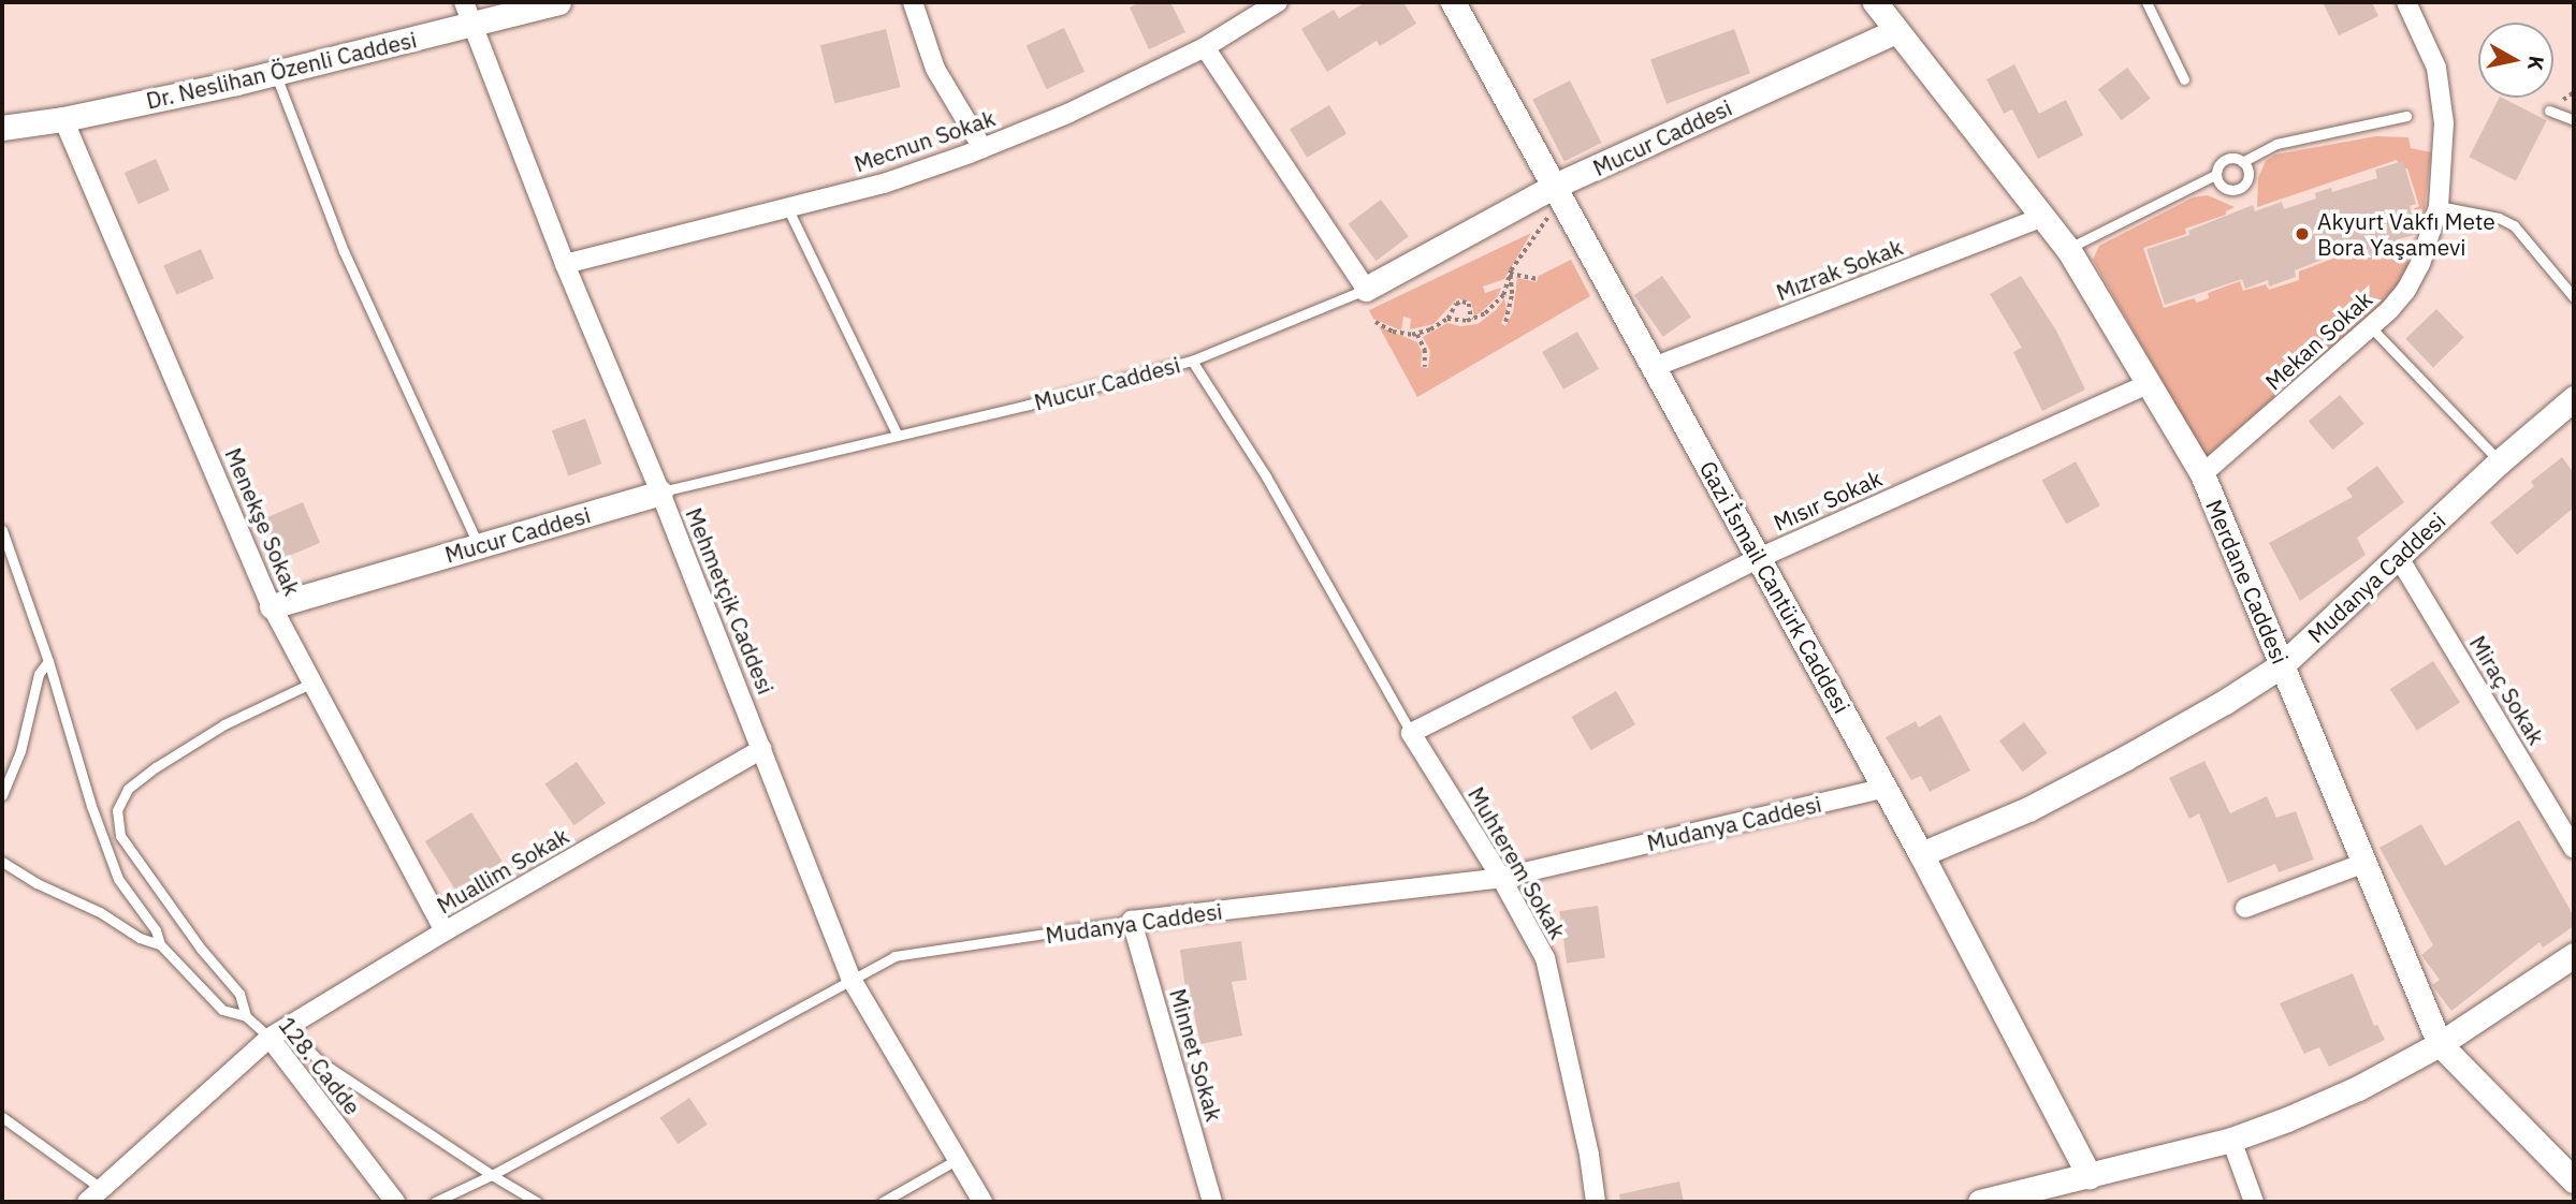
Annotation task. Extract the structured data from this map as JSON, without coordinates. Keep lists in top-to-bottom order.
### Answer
{
  "streets": {
    "street": [
      "Dr. Neslihan Özenli Caddesi",
      "Mucur Caddesi",
      "Mecnun Sokak",
      "Mızrak Sokak",
      "Mekan Sokak",
      "Mısır Sokak",
      "Menekşe Sokak",
      "Mudanya Caddesi",
      "Merdane Caddesi",
      "Gazi İsmail Cantürk Caddesi",
      "Mehmetçik Caddesi",
      "Miraç Sokak",
      "Muhterem Sokak",
      "Muallim Sokak",
      "Minnet Sokak",
      "128. Cadde"
    ]
  },
  "crossings": [
    ["Dr. Neslihan Özenli Caddesi", "Menekşe Sokak"],
    ["Dr. Neslihan Özenli Caddesi", "Mehmetçik Caddesi"],
    ["Mucur Caddesi", "Menekşe Sokak"],
    ["Mucur Caddesi", "Merdane Caddesi"],
    ["Mucur Caddesi", "Gazi İsmail Cantürk Caddesi"],
    ["Mucur Caddesi", "Mehmetçik Caddesi"],
    ["Mecnun Sokak", "Mehmetçik Caddesi"],
    ["Mızrak Sokak", "Merdane Caddesi"],
    ["Mızrak Sokak", "Gazi İsmail Cantürk Caddesi"],
    ["Mekan Sokak", "Merdane Caddesi"],
    ["Mısır Sokak", "Merdane Caddesi"],
    ["Mısır Sokak", "Gazi İsmail Cantürk Caddesi"],
    ["Mısır Sokak", "Muhterem Sokak"],
    ["Menekşe Sokak", "Muallim Sokak"],
    ["Mudanya Caddesi", "Merdane Caddesi"],
    ["Mudanya Caddesi", "Gazi İsmail Cantürk Caddesi"],
    ["Mudanya Caddesi", "Mehmetçik Caddesi"],
    ["Mudanya Caddesi", "Miraç Sokak"],
    ["Mudanya Caddesi", "Muhterem Sokak"],
    ["Mudanya Caddesi", "Minnet Sokak"],
    ["Mehmetçik Caddesi", "Muallim Sokak"],
    ["Muallim Sokak", "128. Cadde"]
  ],
  "places": ["Akyurt Vakfı Mete Bora Yaşamevi"],
  "north": "right"
}
